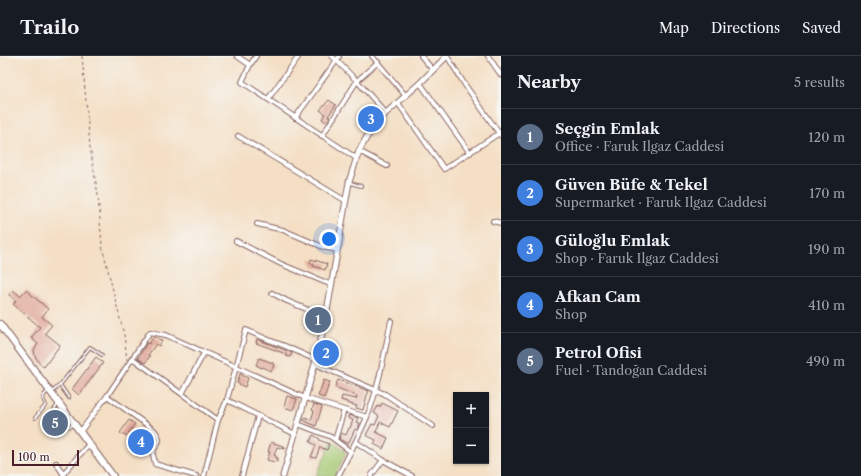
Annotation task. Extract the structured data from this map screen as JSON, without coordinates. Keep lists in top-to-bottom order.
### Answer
{
  "scale_bar": "100 m",
  "page": {
    "header": "Trailo",
    "nav": ["Map", "Directions", "Saved"],
    "heading": ["Nearby", "5 results"],
    "pins": [
      "3",
      "1",
      "2",
      "5",
      "4"
    ],
    "list": [
      {
        "mark": "1",
        "name": "Seçgin Emlak",
        "note": "Office · Faruk Ilgaz Caddesi",
        "value": "120 m"
      },
      {
        "mark": "2",
        "name": "Güven Büfe & Tekel",
        "note": "Supermarket · Faruk Ilgaz Caddesi",
        "value": "170 m"
      },
      {
        "mark": "3",
        "name": "Güloğlu Emlak",
        "note": "Shop · Faruk Ilgaz Caddesi",
        "value": "190 m"
      },
      {
        "mark": "4",
        "name": "Afkan Cam",
        "note": "Shop",
        "value": "410 m"
      },
      {
        "mark": "5",
        "name": "Petrol Ofisi",
        "note": "Fuel · Tandoğan Caddesi",
        "value": "490 m"
      }
    ],
    "map_buttons": ["+", "−"],
    "scale": "100 m"
  }
}
